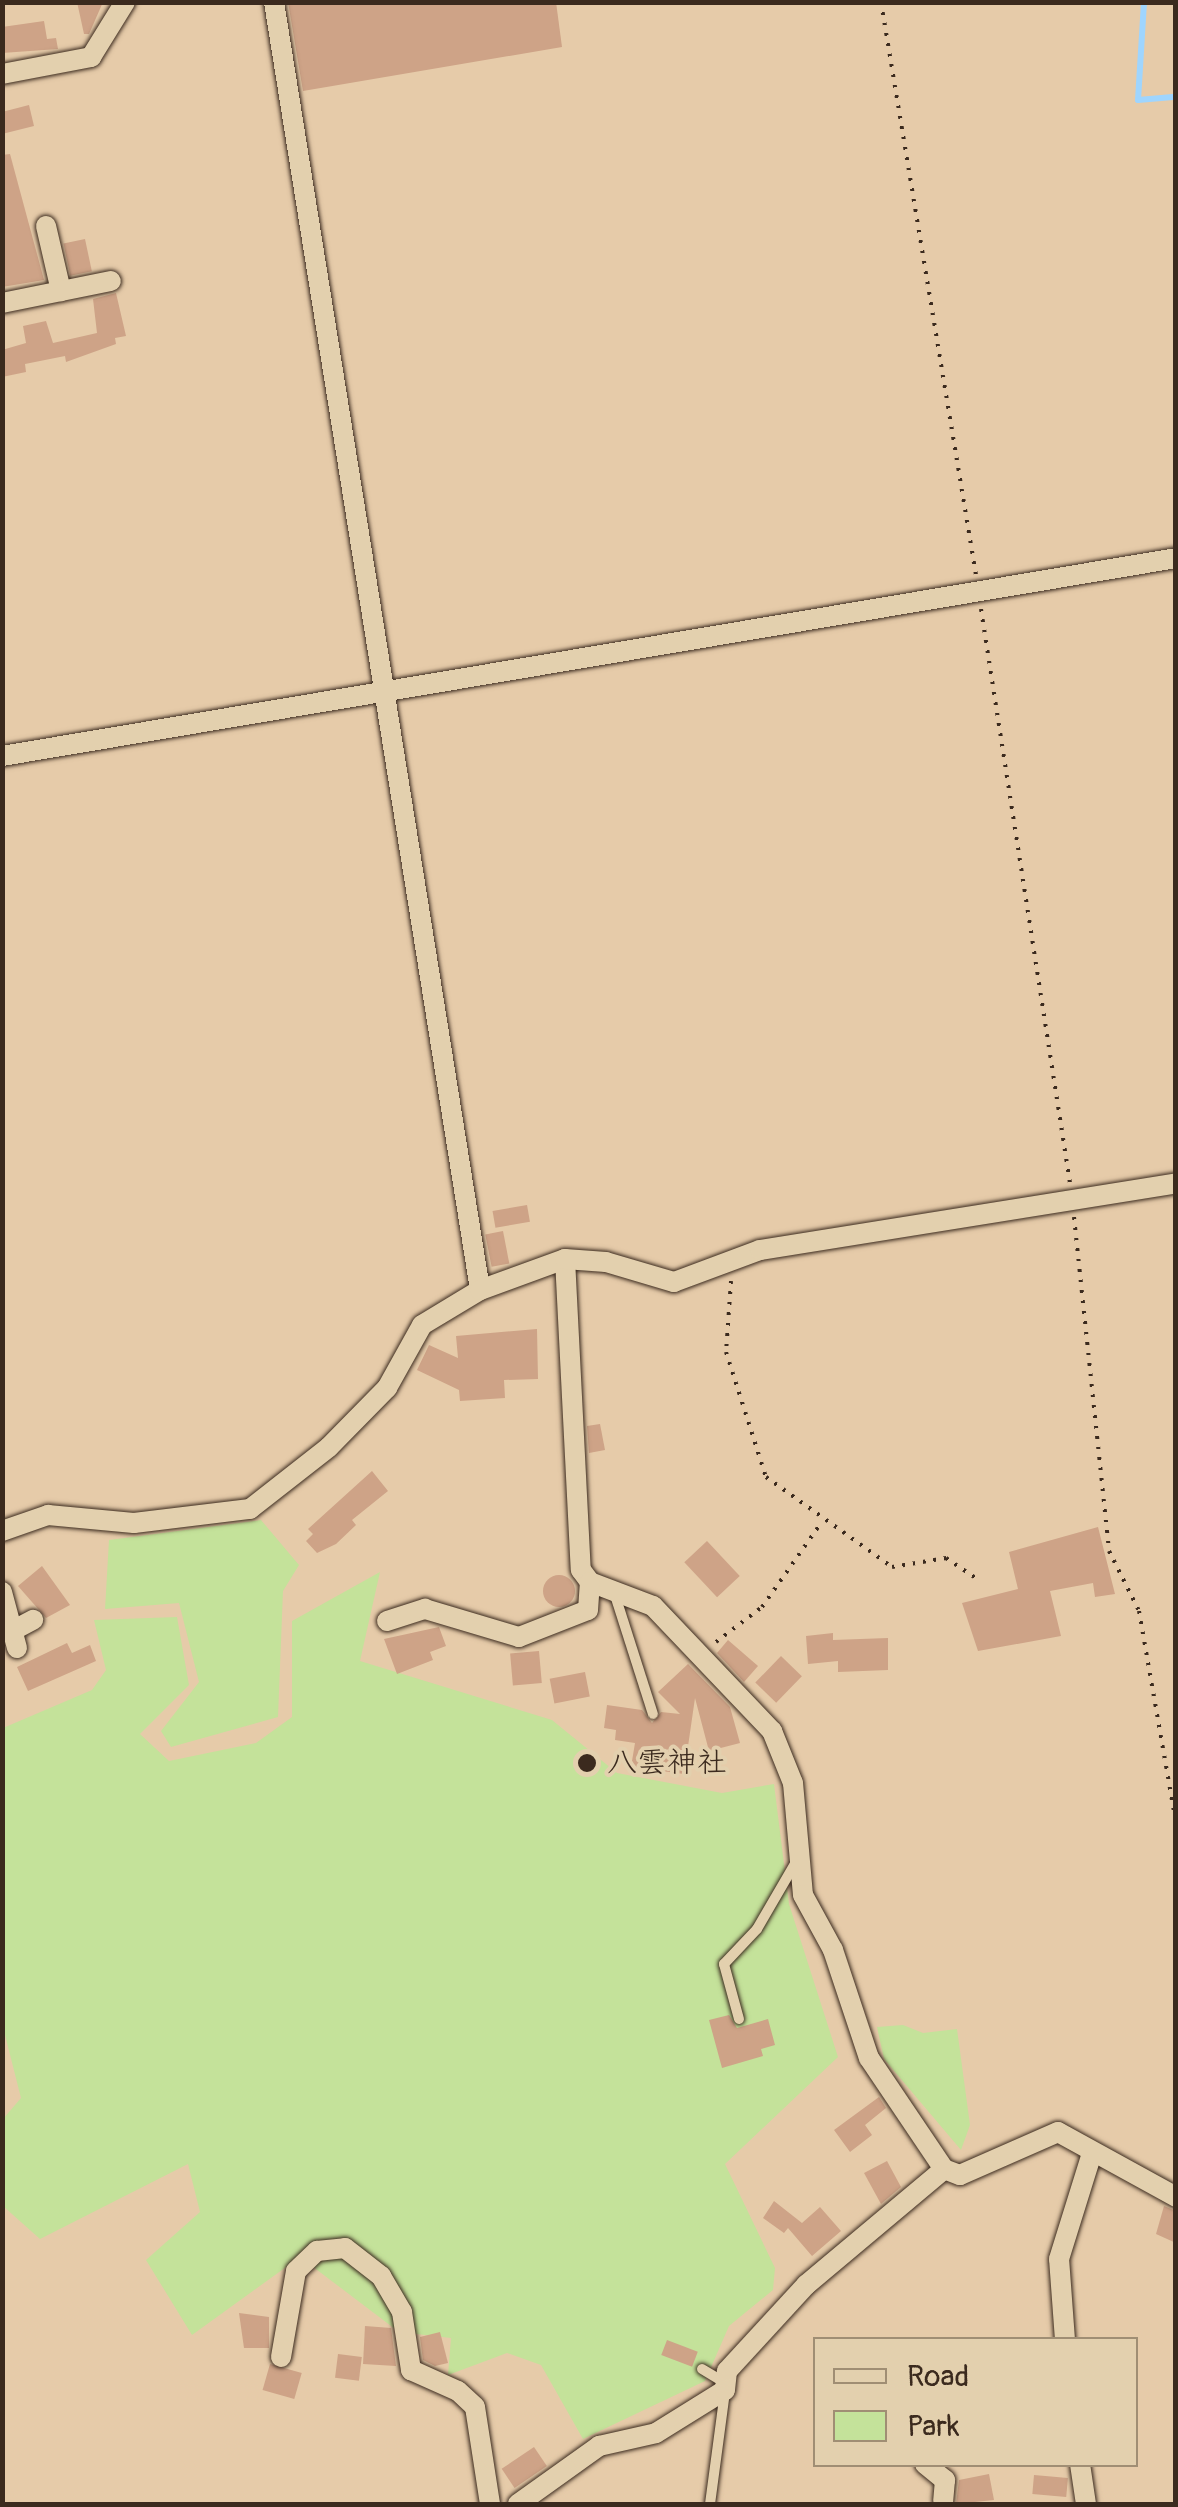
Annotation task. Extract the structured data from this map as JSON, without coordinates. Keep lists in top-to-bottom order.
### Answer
{
  "places": ["八雲神社"],
  "legend": ["Road", "Park"]
}
